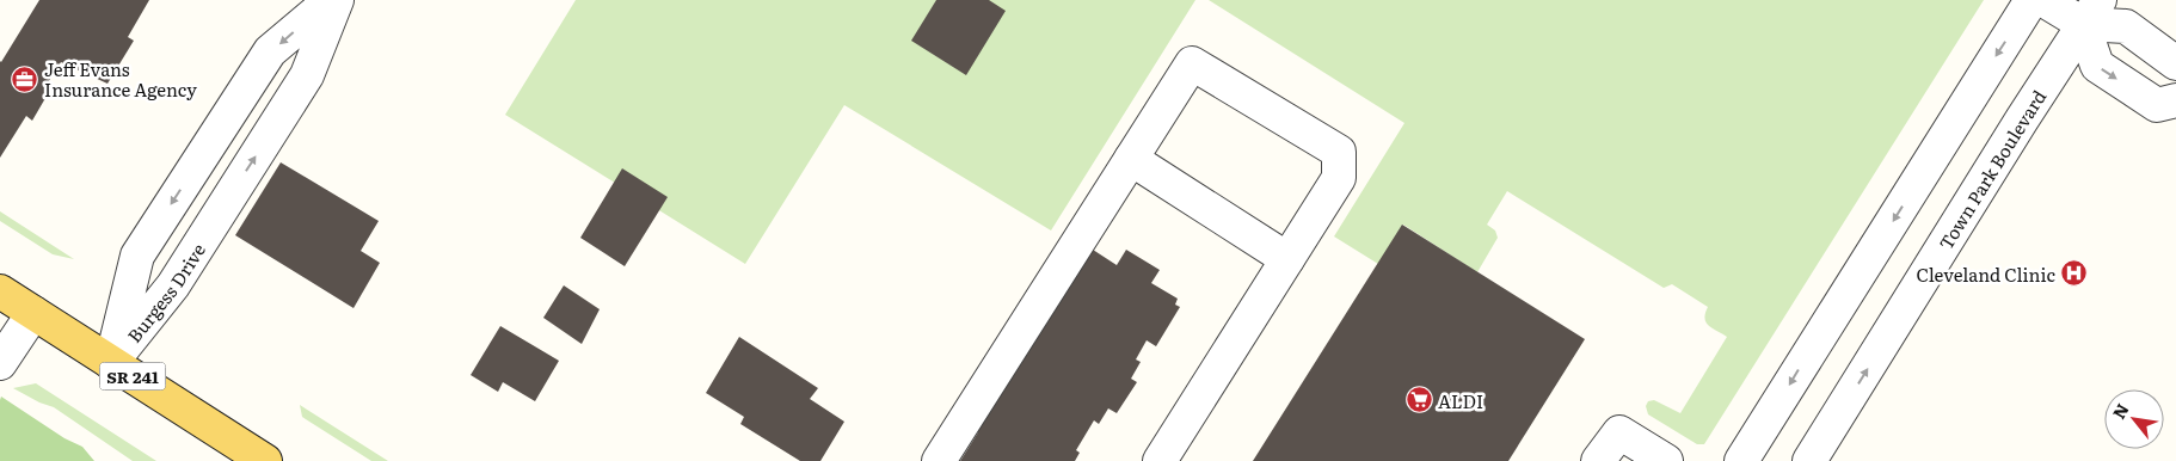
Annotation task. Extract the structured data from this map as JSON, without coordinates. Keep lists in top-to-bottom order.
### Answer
{
  "streets": {
    "main road": ["SR 241"],
    "street": ["Town Park Boulevard", "Burgess Drive"]
  },
  "crossings": [
    ["Burgess Drive", "SR 241"]
  ],
  "places": {
    "office": ["Jeff Evans Insurance Agency"],
    "hospital": ["Cleveland Clinic"],
    "supermarket": ["ALDI"]
  },
  "north": "top left"
}
